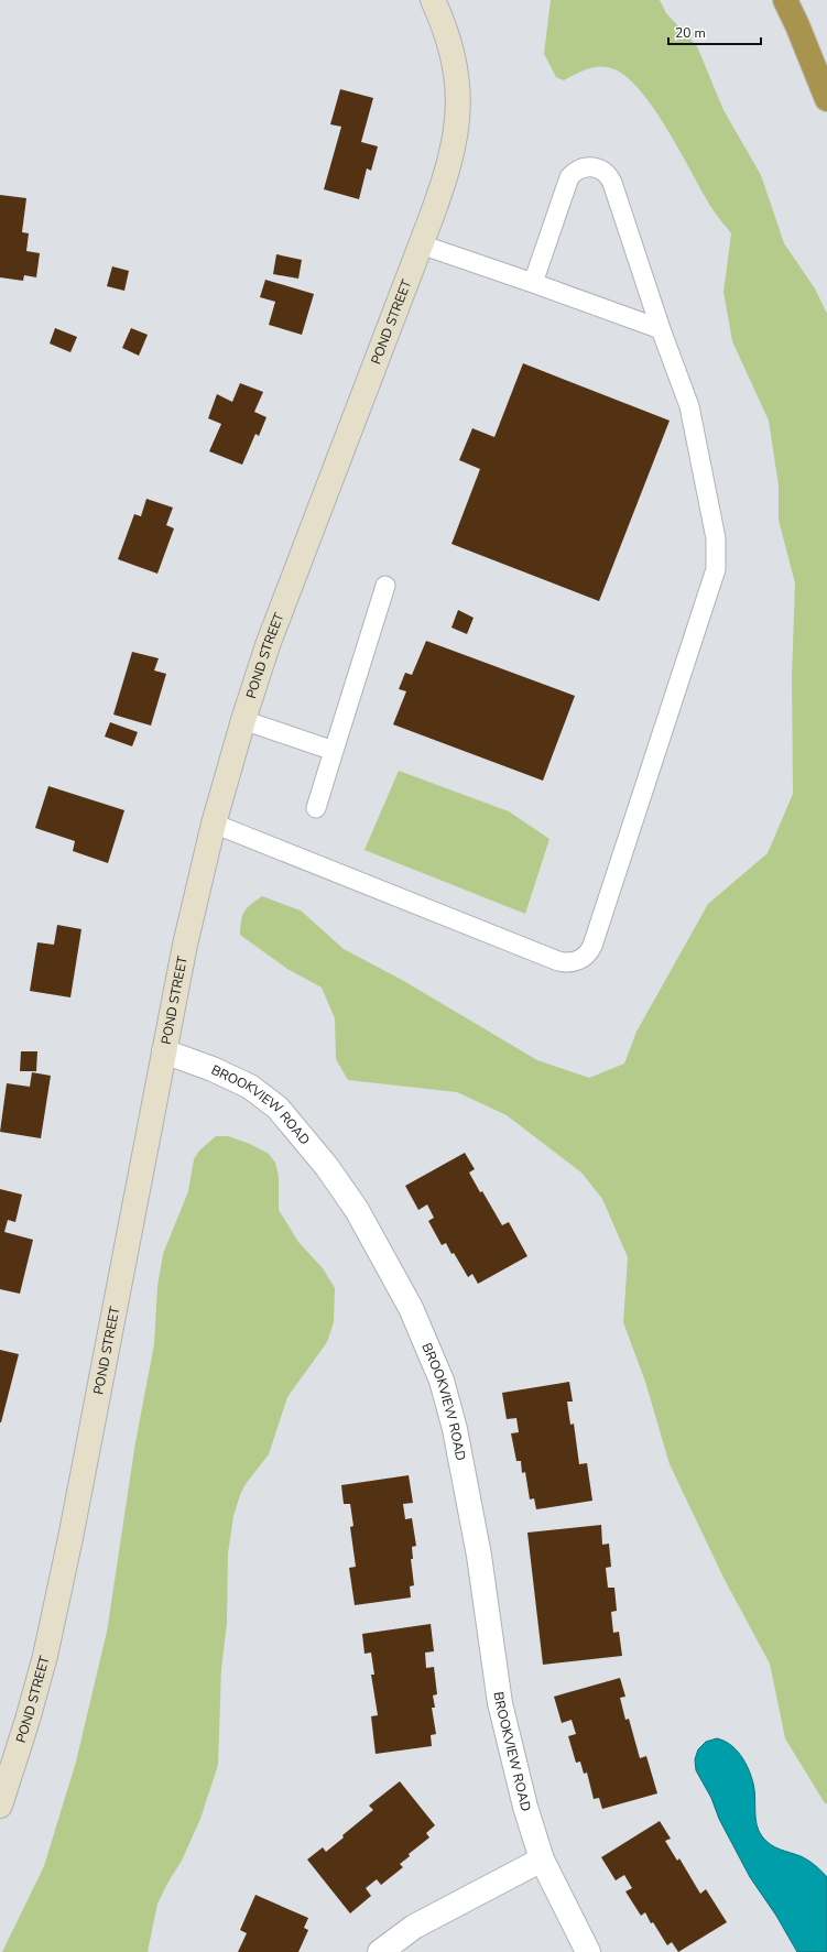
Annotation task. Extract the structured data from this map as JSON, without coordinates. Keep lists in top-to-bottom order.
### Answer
{
  "streets": {
    "main road": ["POND STREET"],
    "street": ["BROOKVIEW ROAD"]
  },
  "crossings": [
    ["POND STREET", "BROOKVIEW ROAD"]
  ],
  "scale_bar": "20 m"
}
